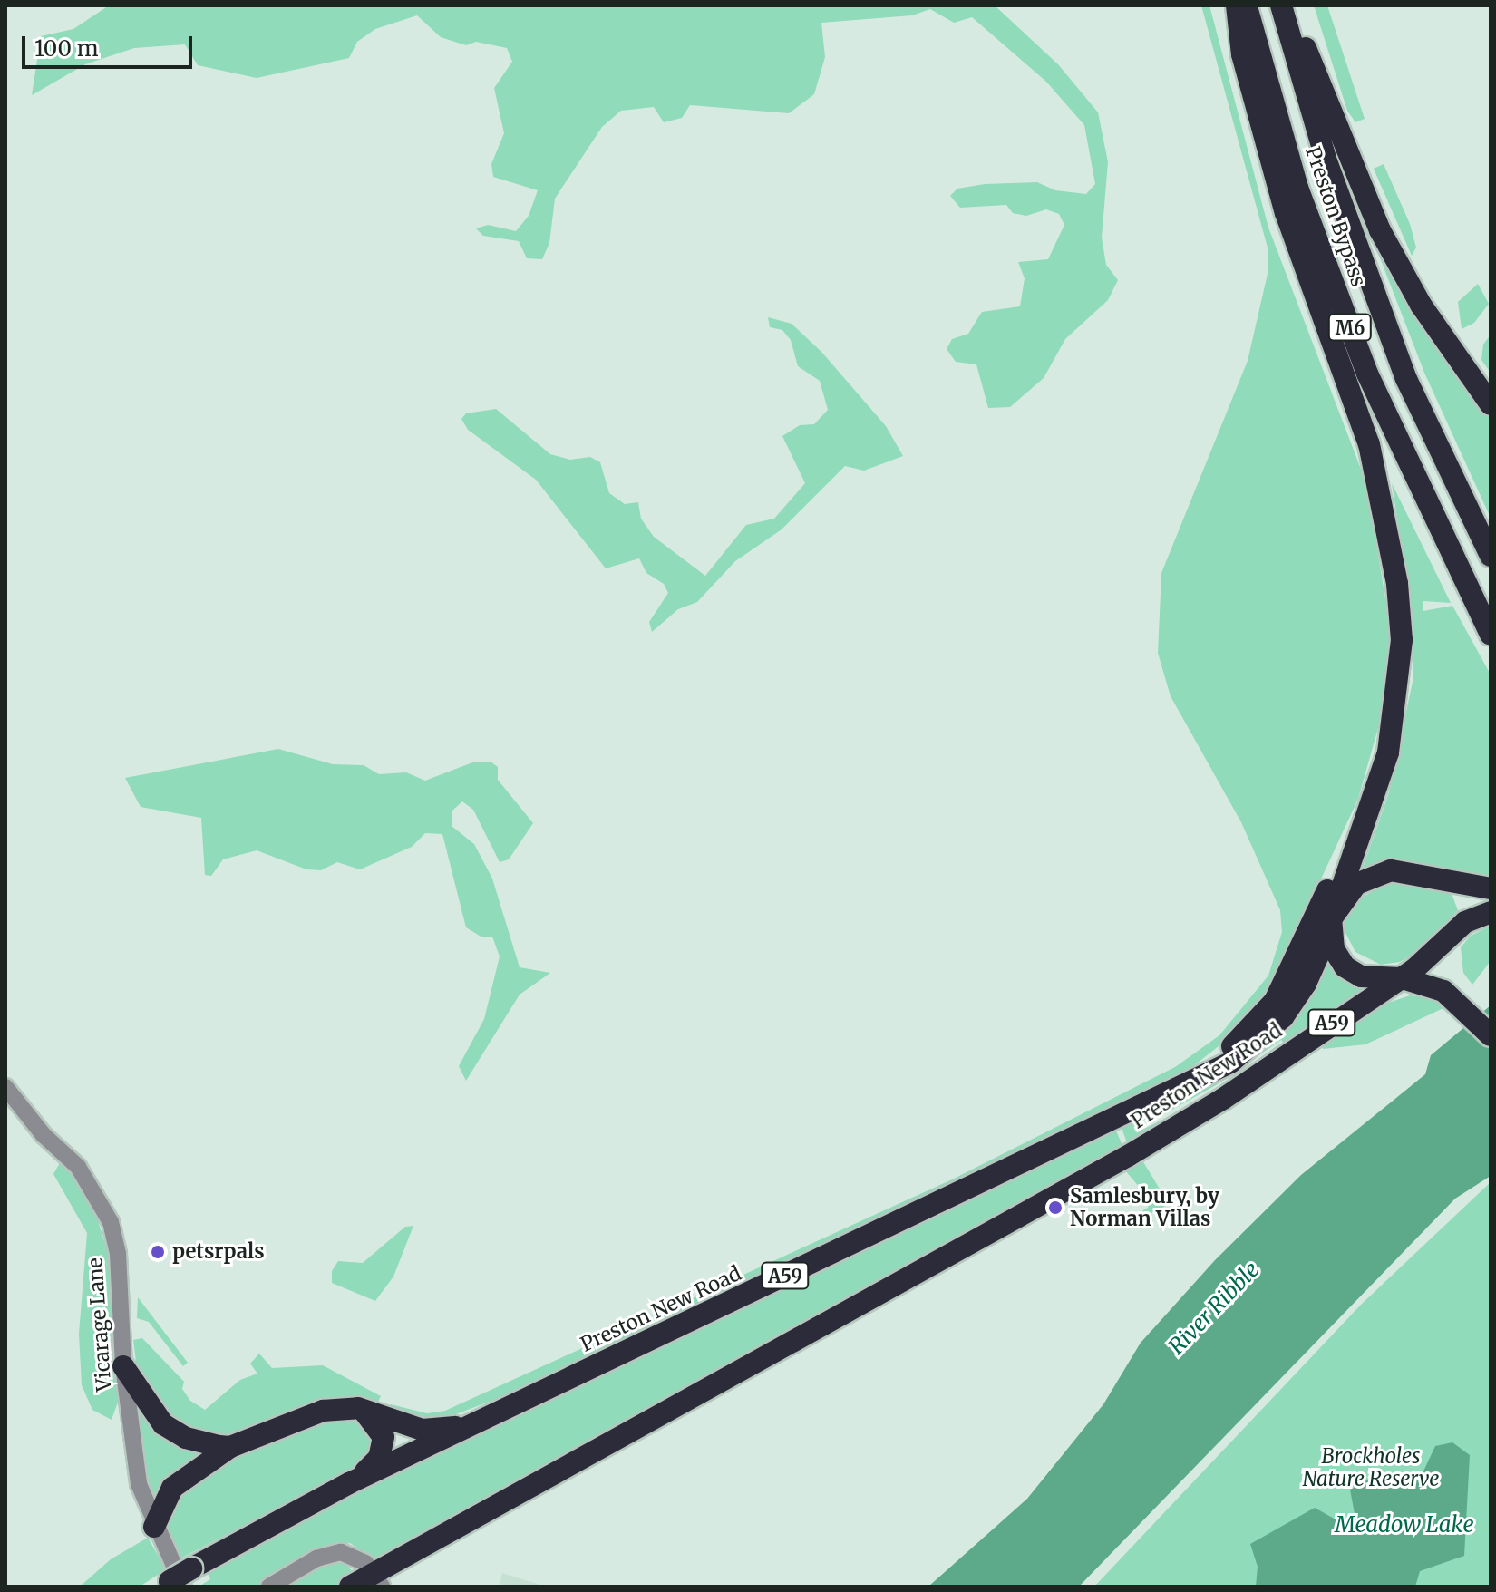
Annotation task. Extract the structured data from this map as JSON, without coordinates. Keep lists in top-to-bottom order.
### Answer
{
  "streets": {
    "highway": [
      "Preston Bypass",
      "M6",
      "A59",
      "Preston New Road"
    ],
    "street": ["Vicarage Lane"]
  },
  "crossings": [
    ["Preston New Road", "Vicarage Lane"]
  ],
  "water": ["River Ribble", "Meadow Lake"],
  "parks": ["Brockholes Nature Reserve"],
  "places": ["Samlesbury, by Norman Villas", "petsrpals"],
  "scale_bar": "100 m"
}
